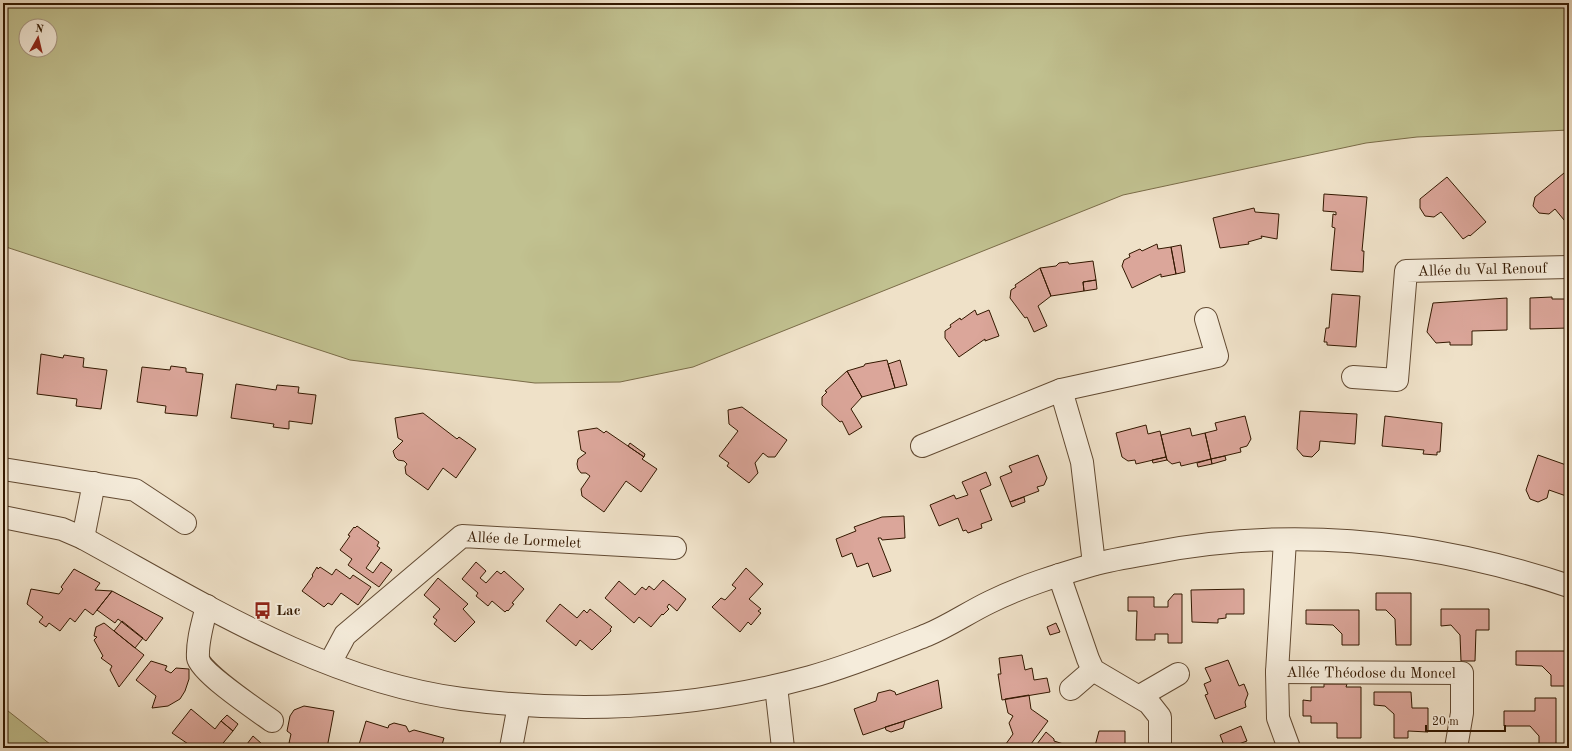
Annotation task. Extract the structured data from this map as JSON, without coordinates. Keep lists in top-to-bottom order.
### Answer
{
  "streets": {
    "street": ["Allée du Val Renouf", "Allée de Lormelet", "Allée Théodose du Moncel"]
  },
  "places": {
    "bus stop": ["Lac"]
  },
  "scale_bar": "20 m",
  "north": "top"
}
